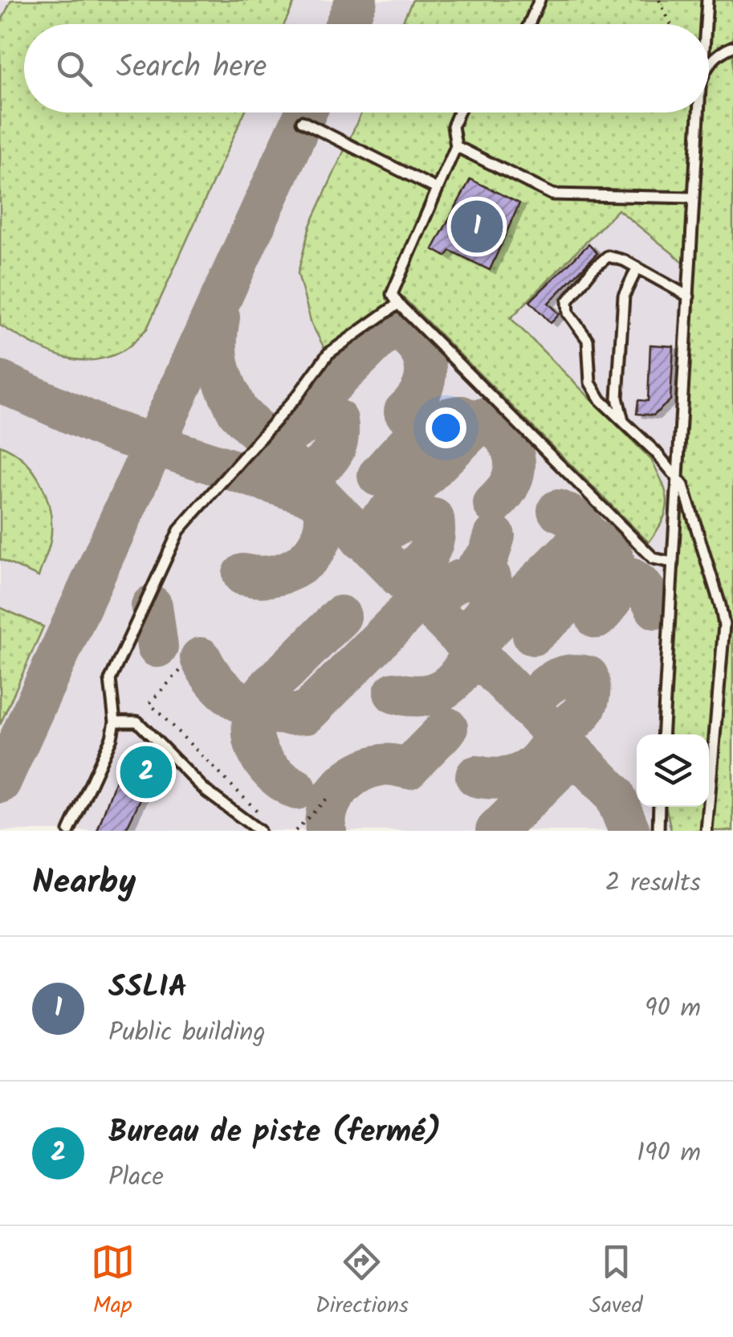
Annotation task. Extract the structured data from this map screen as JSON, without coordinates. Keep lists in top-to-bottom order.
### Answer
{
  "page": {
    "search": "Search here",
    "pins": ["1", "2"],
    "heading": ["Nearby", "2 results"],
    "list": [
      {
        "mark": "1",
        "name": "SSLIA",
        "note": "Public building",
        "value": "90 m"
      },
      {
        "mark": "2",
        "name": "Bureau de piste (fermé)",
        "note": "Place",
        "value": "190 m"
      }
    ],
    "nav": ["Map", "Directions", "Saved"]
  }
}
